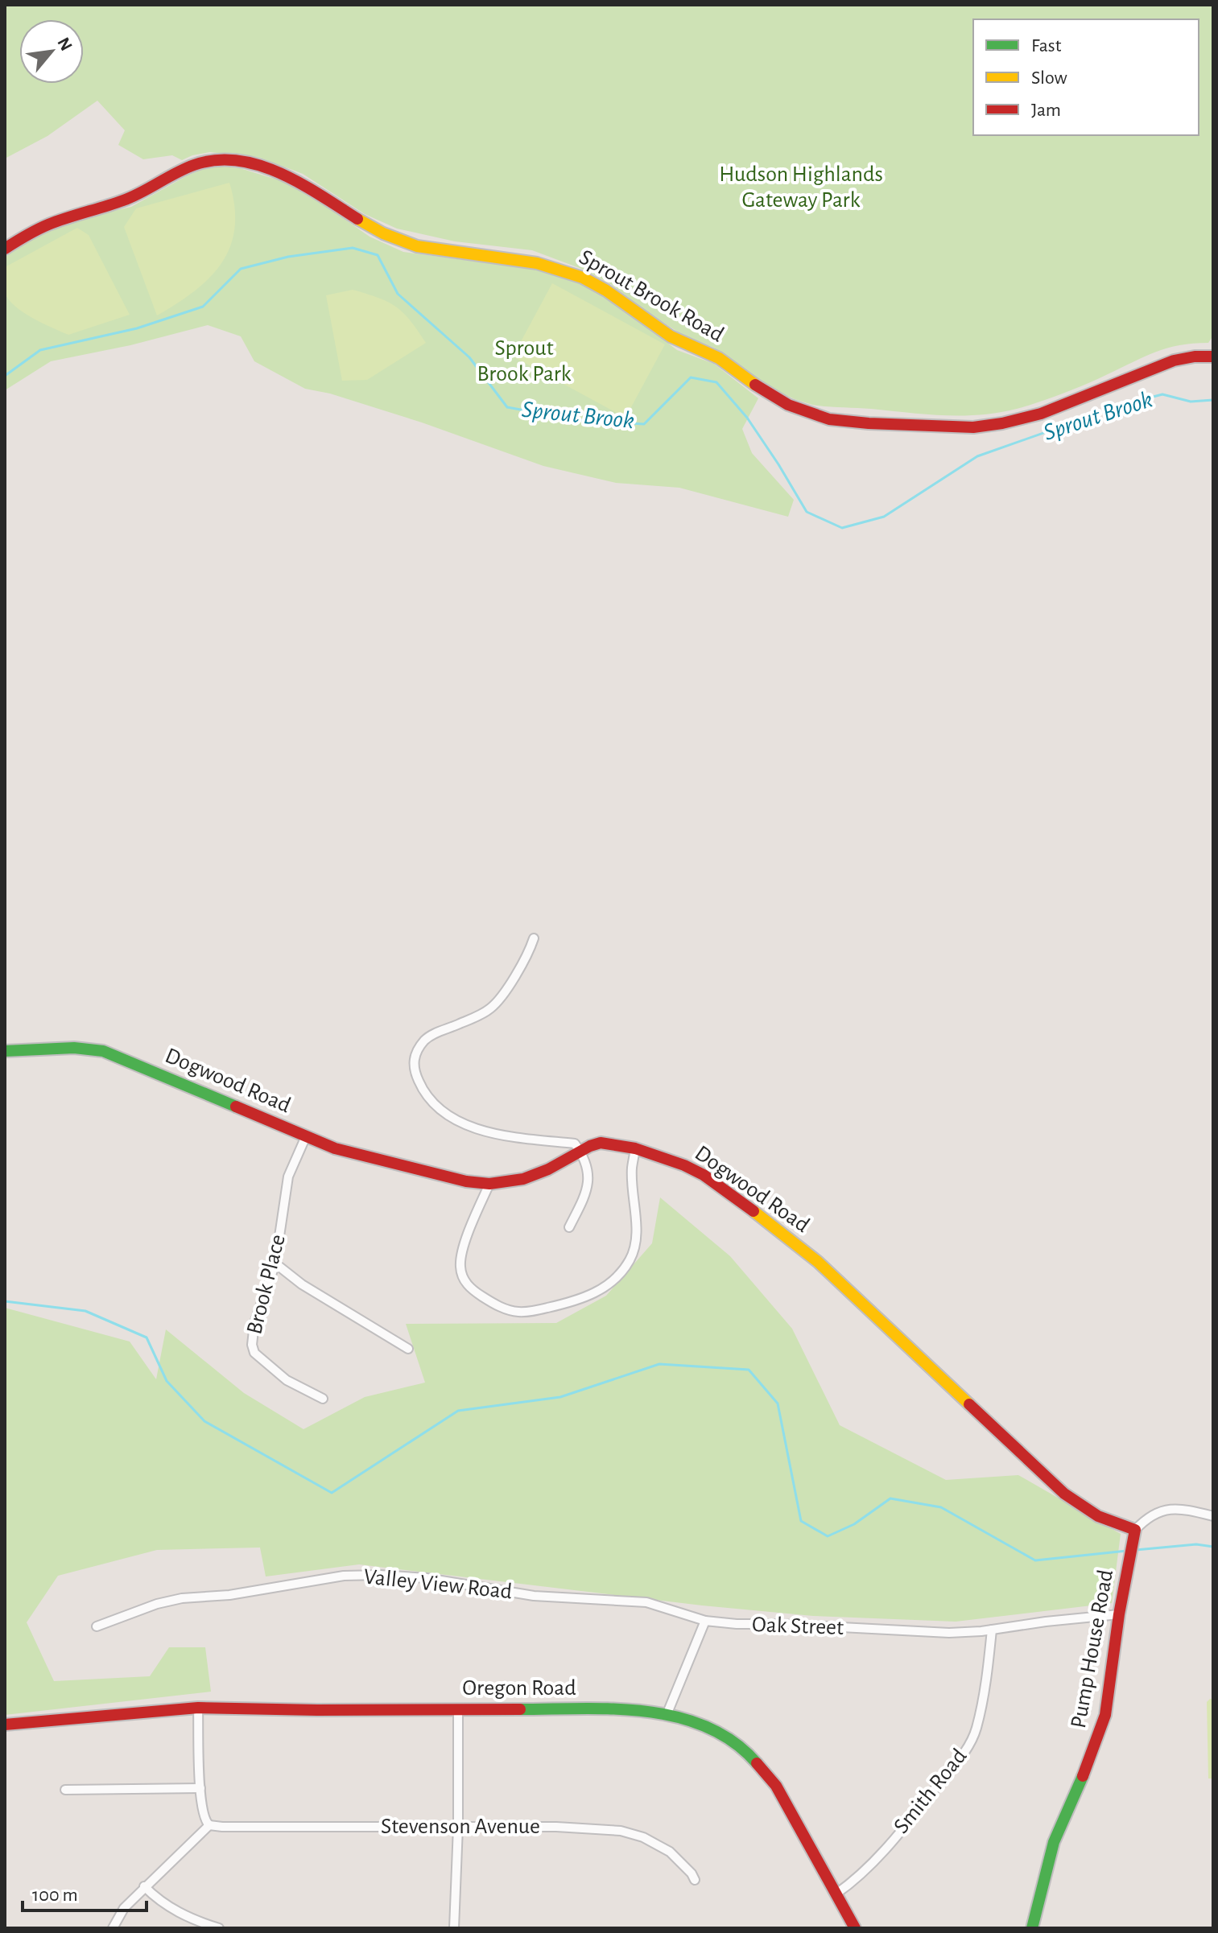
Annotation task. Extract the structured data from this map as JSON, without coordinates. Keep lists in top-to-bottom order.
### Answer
{
  "streets": {
    "street": [
      "Sprout Brook Road",
      "Dogwood Road",
      "Brook Place",
      "Valley View Road",
      "Oak Street",
      "Pump House Road",
      "Oregon Road",
      "Smith Road",
      "Stevenson Avenue"
    ]
  },
  "crossings": [
    ["Dogwood Road", "Brook Place"],
    ["Dogwood Road", "Pump House Road"],
    ["Valley View Road", "Oak Street"],
    ["Oak Street", "Smith Road"],
    ["Oregon Road", "Smith Road"]
  ],
  "water": ["Sprout Brook"],
  "parks": ["Hudson Highlands Gateway Park", "Sprout Brook Park"],
  "legend": ["Fast", "Slow", "Jam"],
  "scale_bar": "100 m",
  "north": "top right"
}
